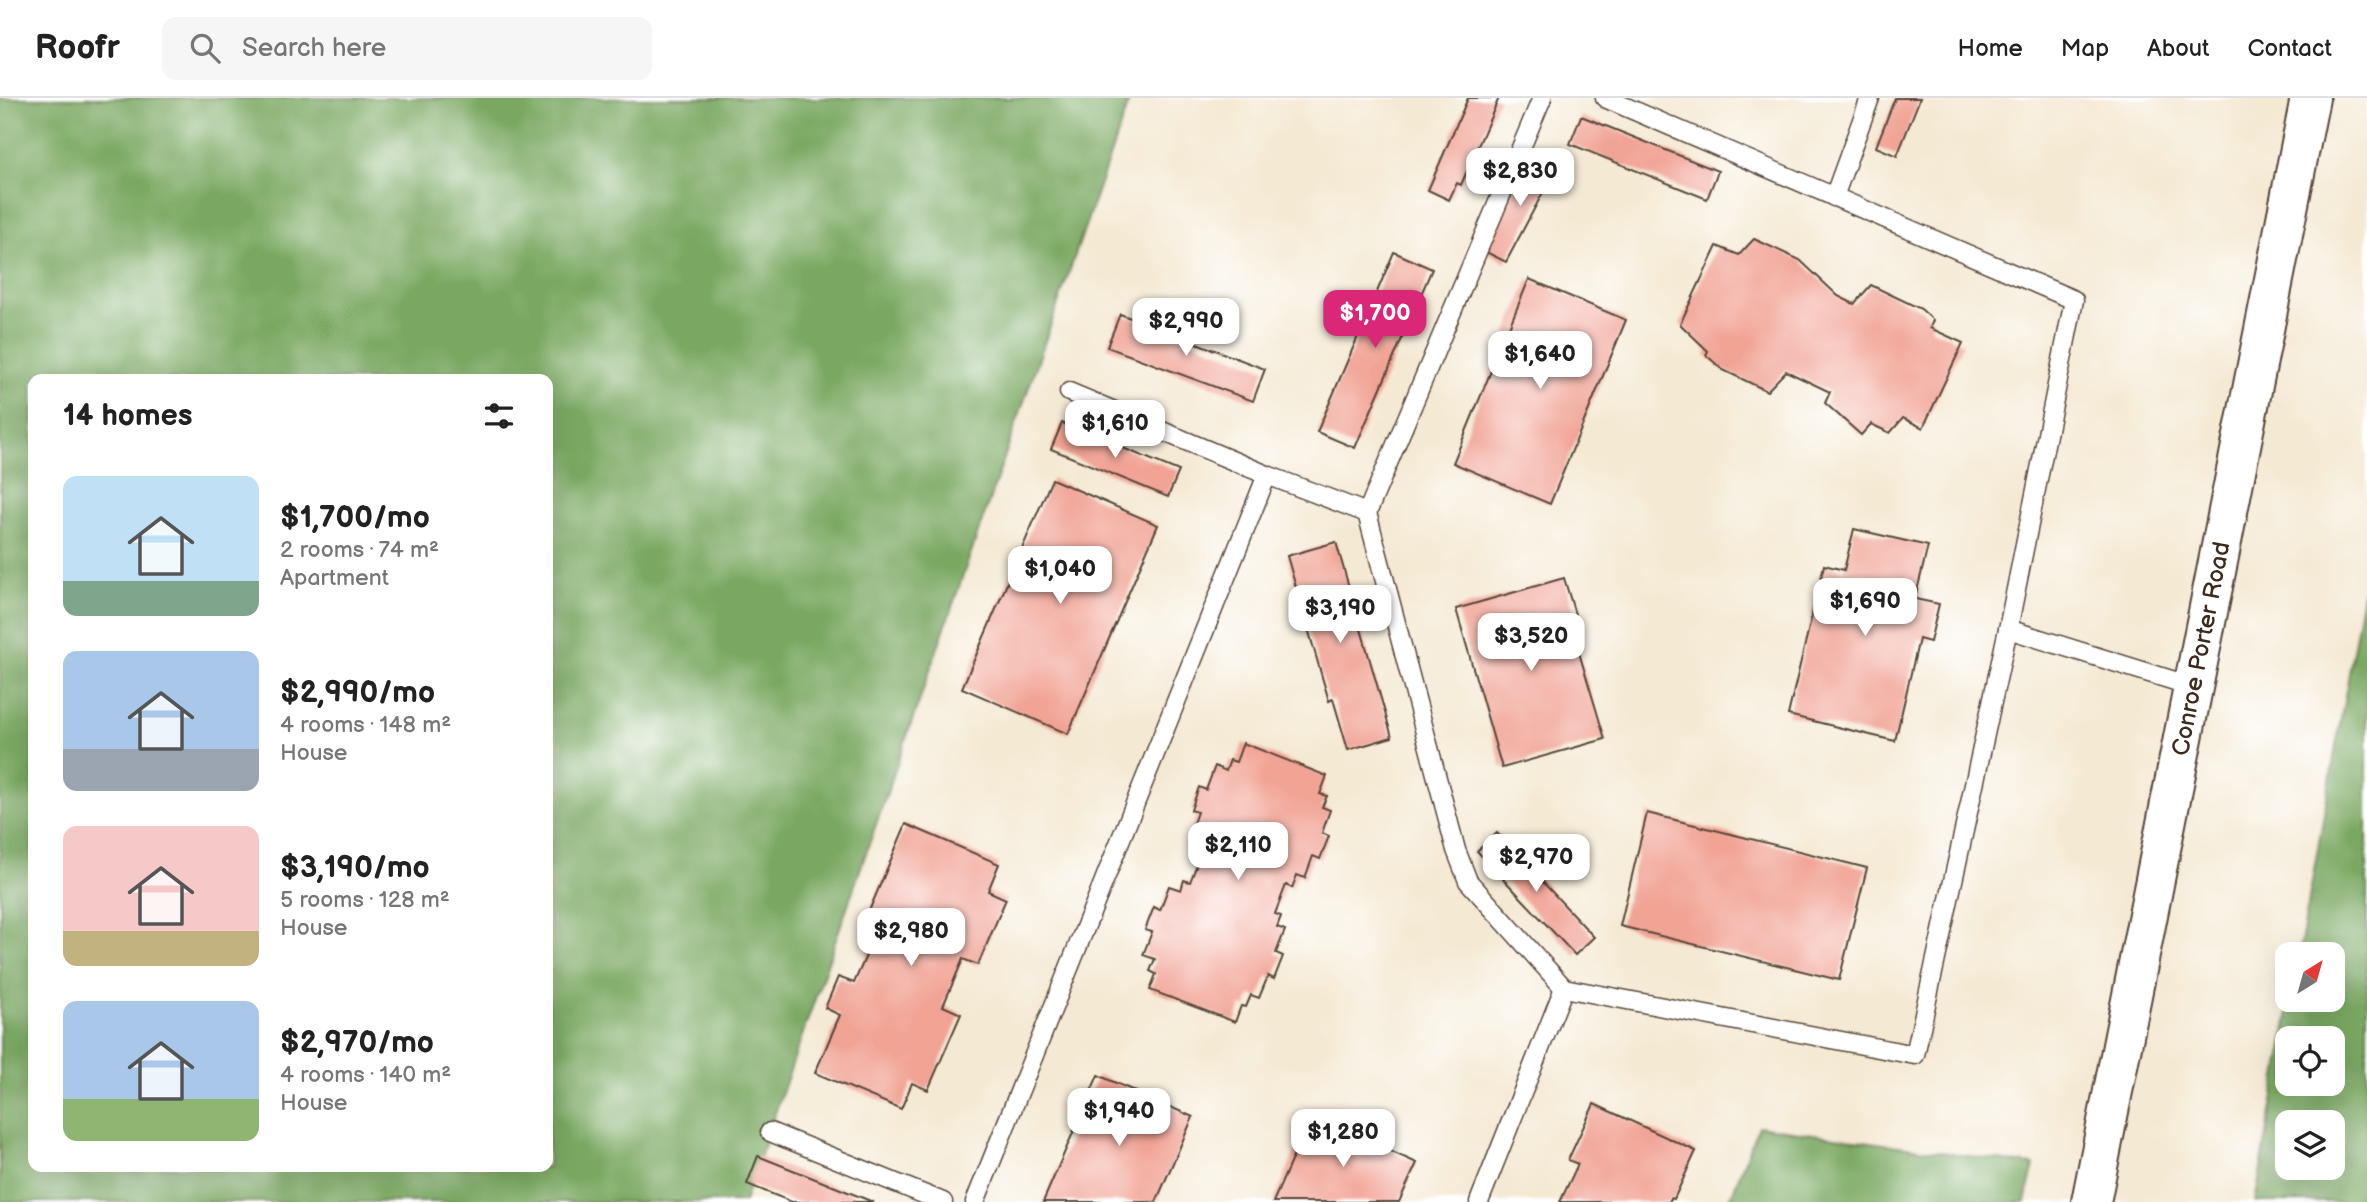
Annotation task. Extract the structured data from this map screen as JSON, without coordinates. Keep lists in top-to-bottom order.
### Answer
{
  "streets": {
    "main road": ["Conroe Porter Road"]
  },
  "north": "top right",
  "page": {
    "header": "Roofr",
    "search": "Search here",
    "nav": [
      "Home",
      "Map",
      "About",
      "Contact"
    ],
    "price": [
      "$2,830",
      "$1,700",
      "$2,990",
      "$1,640",
      "$1,610",
      "$1,040",
      "$1,690",
      "$3,190",
      "$3,520",
      "$2,110",
      "$2,970",
      "$2,980",
      "$1,940",
      "$1,280"
    ],
    "heading": "14 homes",
    "list": [
      {
        "name": "$1,700/mo",
        "note": "2 rooms · 74 m² · Apartment"
      },
      {
        "name": "$2,990/mo",
        "note": "4 rooms · 148 m² · House"
      },
      {
        "name": "$3,190/mo",
        "note": "5 rooms · 128 m² · House"
      },
      {
        "name": "$2,970/mo",
        "note": "4 rooms · 140 m² · House"
      }
    ]
  }
}
